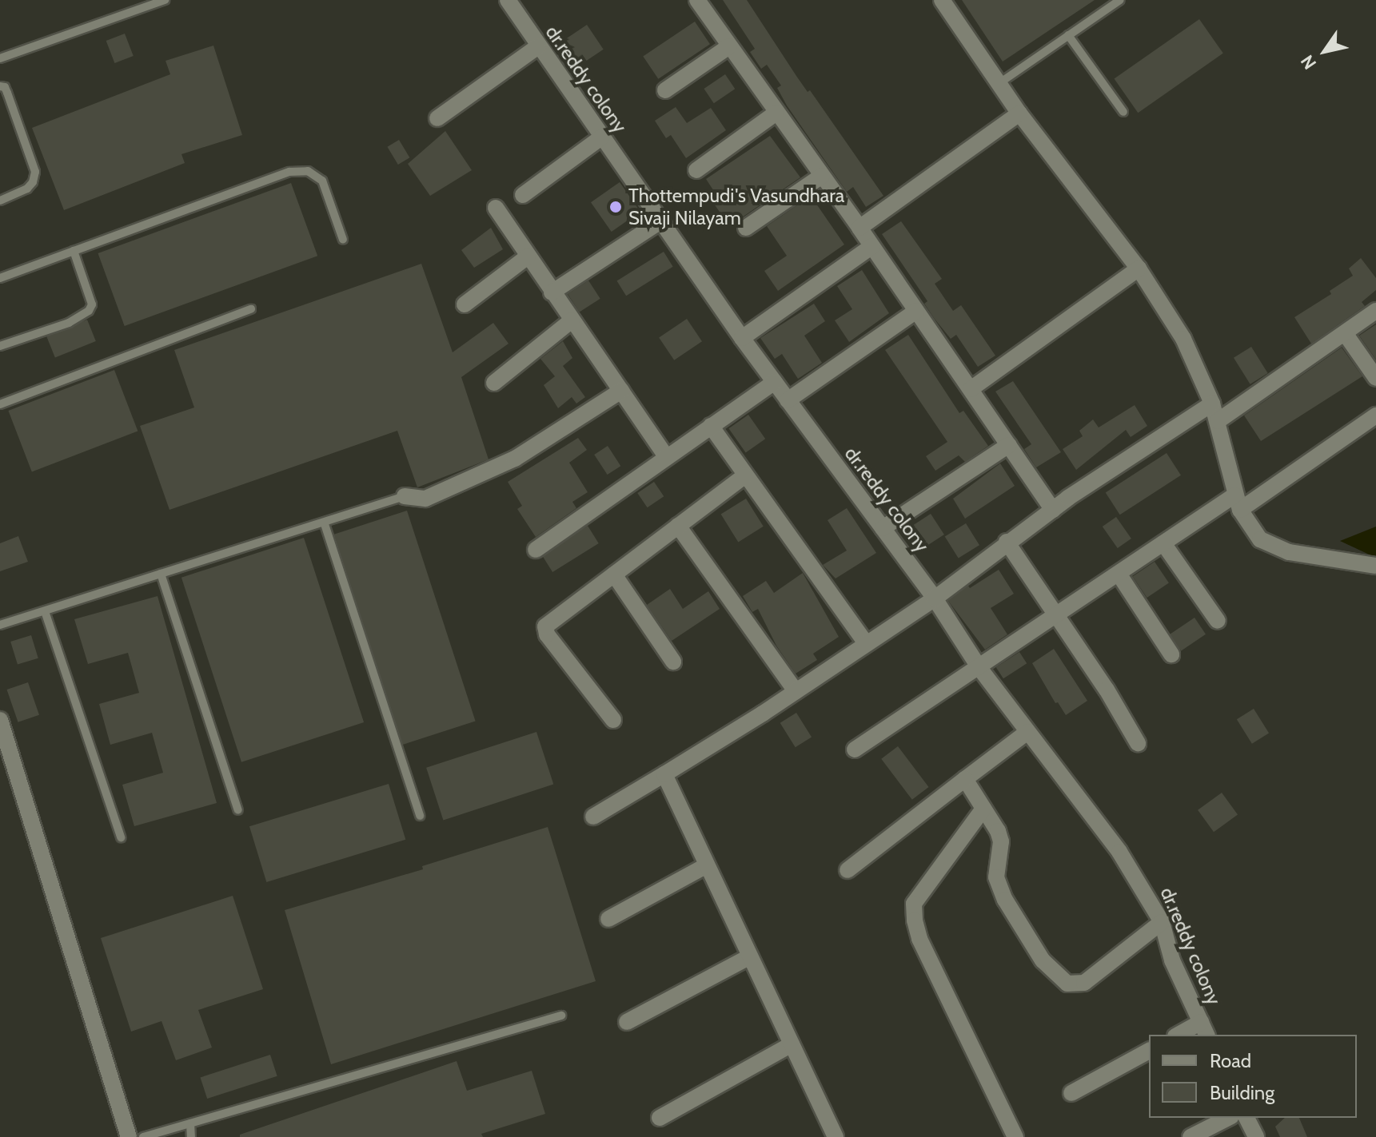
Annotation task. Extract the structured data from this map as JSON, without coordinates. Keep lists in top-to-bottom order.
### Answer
{
  "streets": {
    "street": ["dr.reddy colony"]
  },
  "places": ["Thottempudi's Vasundhara Sivaji Nilayam"],
  "legend": ["Road", "Building"],
  "north": "bottom left"
}
